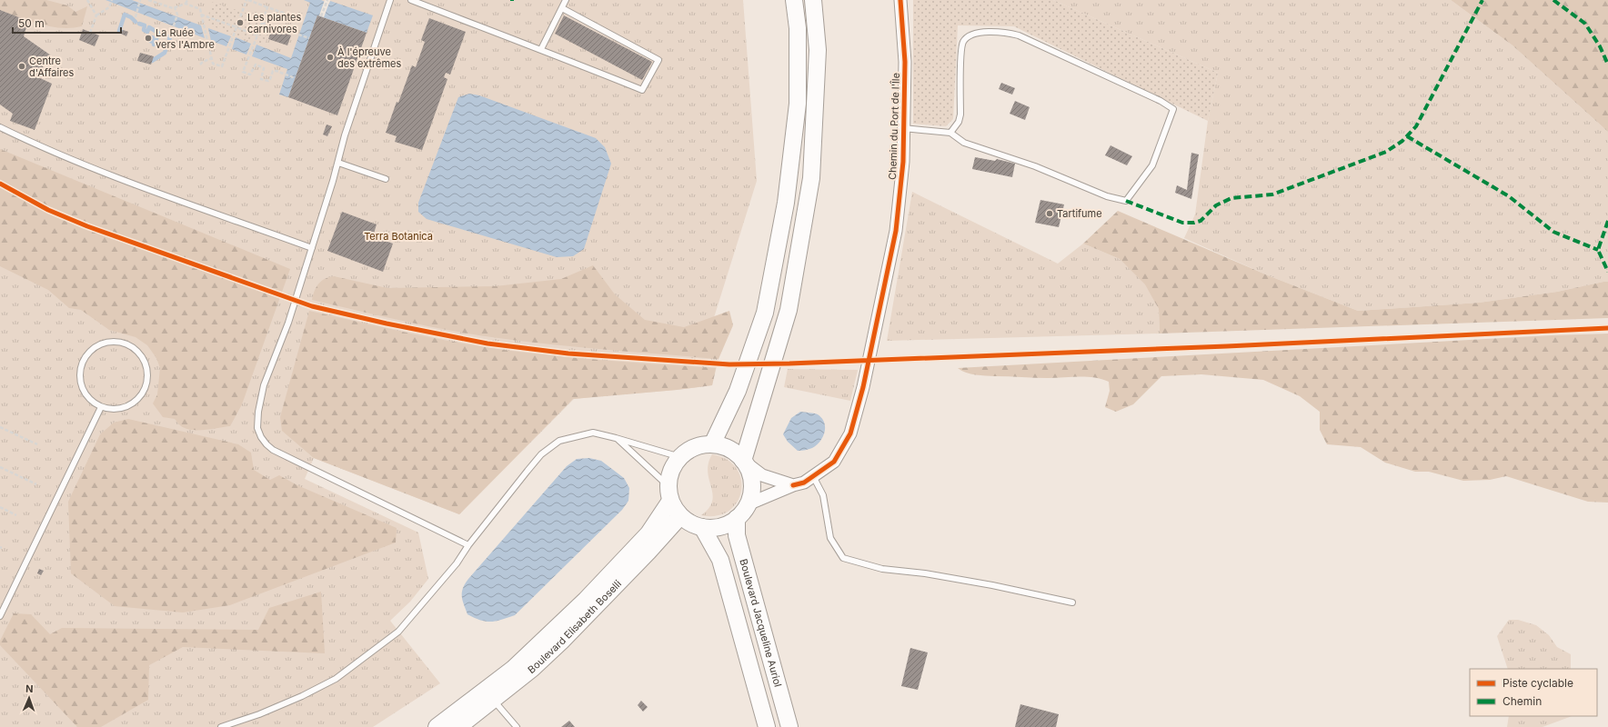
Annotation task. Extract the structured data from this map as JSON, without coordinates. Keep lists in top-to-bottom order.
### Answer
{
  "streets": {
    "main road": ["Boulevard Jacqueline Auriol", "Boulevard Elisabeth Boselli"],
    "street": ["Chemin du Port de l'Île"]
  },
  "crossings": [
    ["Chemin du Port de l'Île", "Boulevard Jacqueline Auriol"],
    ["Chemin du Port de l'Île", "Boulevard Elisabeth Boselli"],
    ["Boulevard Jacqueline Auriol", "Boulevard Elisabeth Boselli"]
  ],
  "parks": ["Terra Botanica"],
  "places": [
    "Les plantes carnivores",
    "La Ruée vers l'Ambre",
    "À l'épreuve des extrêmes",
    "Centre d'Affaires",
    "Tartifume"
  ],
  "legend": ["Piste cyclable", "Chemin"],
  "scale_bar": "50 m",
  "north": "top"
}
